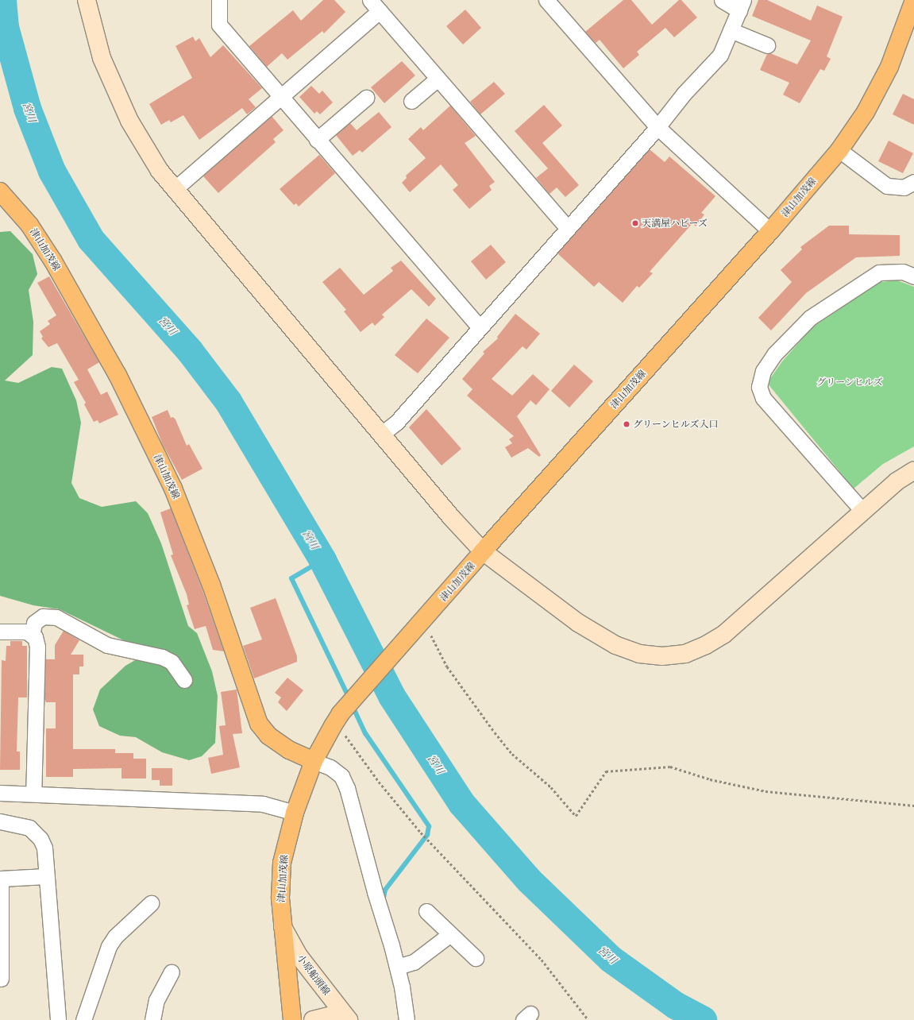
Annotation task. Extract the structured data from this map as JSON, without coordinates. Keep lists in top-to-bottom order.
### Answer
{
  "streets": {
    "main road": ["津山加茂線"],
    "street": ["小原船頭線"]
  },
  "crossings": [
    ["津山加茂線", "小原船頭線"]
  ],
  "water": ["宮川"],
  "parks": ["グリーンヒルズ"],
  "places": ["天満屋ハピーズ", "グリーンヒルズ入口"]
}
